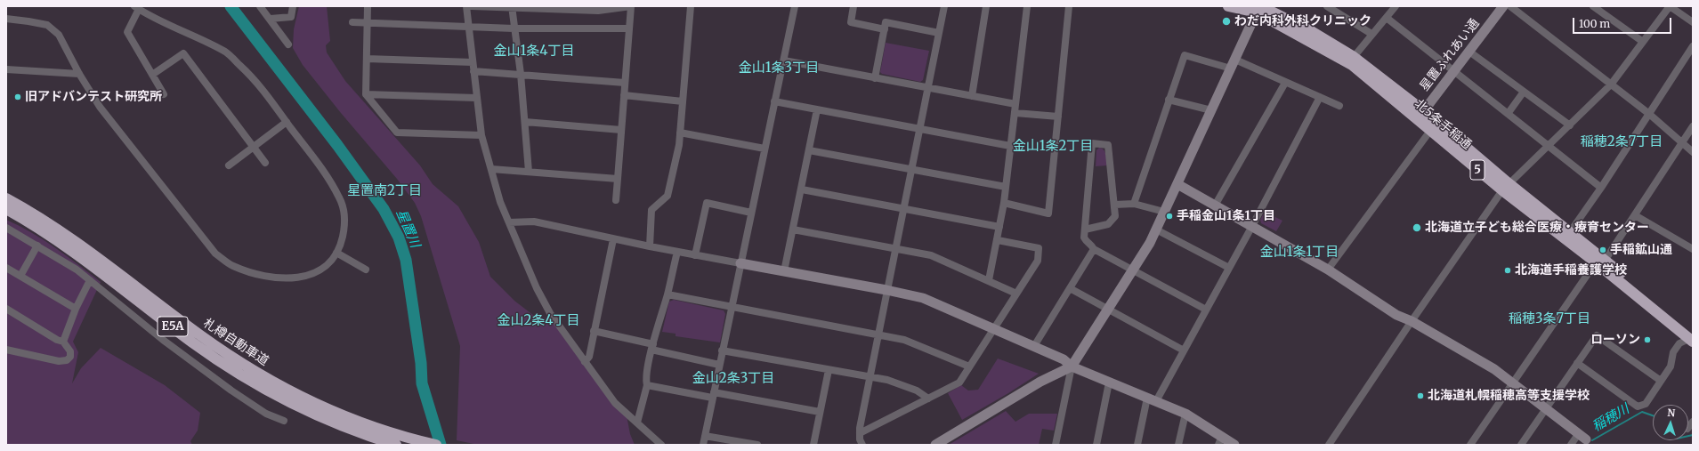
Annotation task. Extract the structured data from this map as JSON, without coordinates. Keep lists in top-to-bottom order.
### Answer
{
  "streets": {
    "highway": [
      "北5条手稲通",
      "5",
      "E5A",
      "札樽自動車道"
    ],
    "street": ["星置ふれあい通"]
  },
  "crossings": [
    ["星置ふれあい通", "北5条手稲通"]
  ],
  "districts": [
    "金山1条4丁目",
    "金山1条3丁目",
    "稲穂2条7丁目",
    "金山1条2丁目",
    "星置南2丁目",
    "金山1条1丁目",
    "稲穂3条7丁目",
    "金山2条4丁目",
    "金山2条3丁目"
  ],
  "water": ["星置川", "稲穂川"],
  "places": [
    "わだ内科外科クリニック",
    "旧アドバンテスト研究所",
    "手稲金山1条1丁目",
    "北海道立子ども総合医療・療育センター",
    "手稲鉱山通",
    "北海道手稲養護学校",
    "ローソン",
    "北海道札幌稲穂高等支援学校"
  ],
  "scale_bar": "100 m",
  "north": "top"
}
